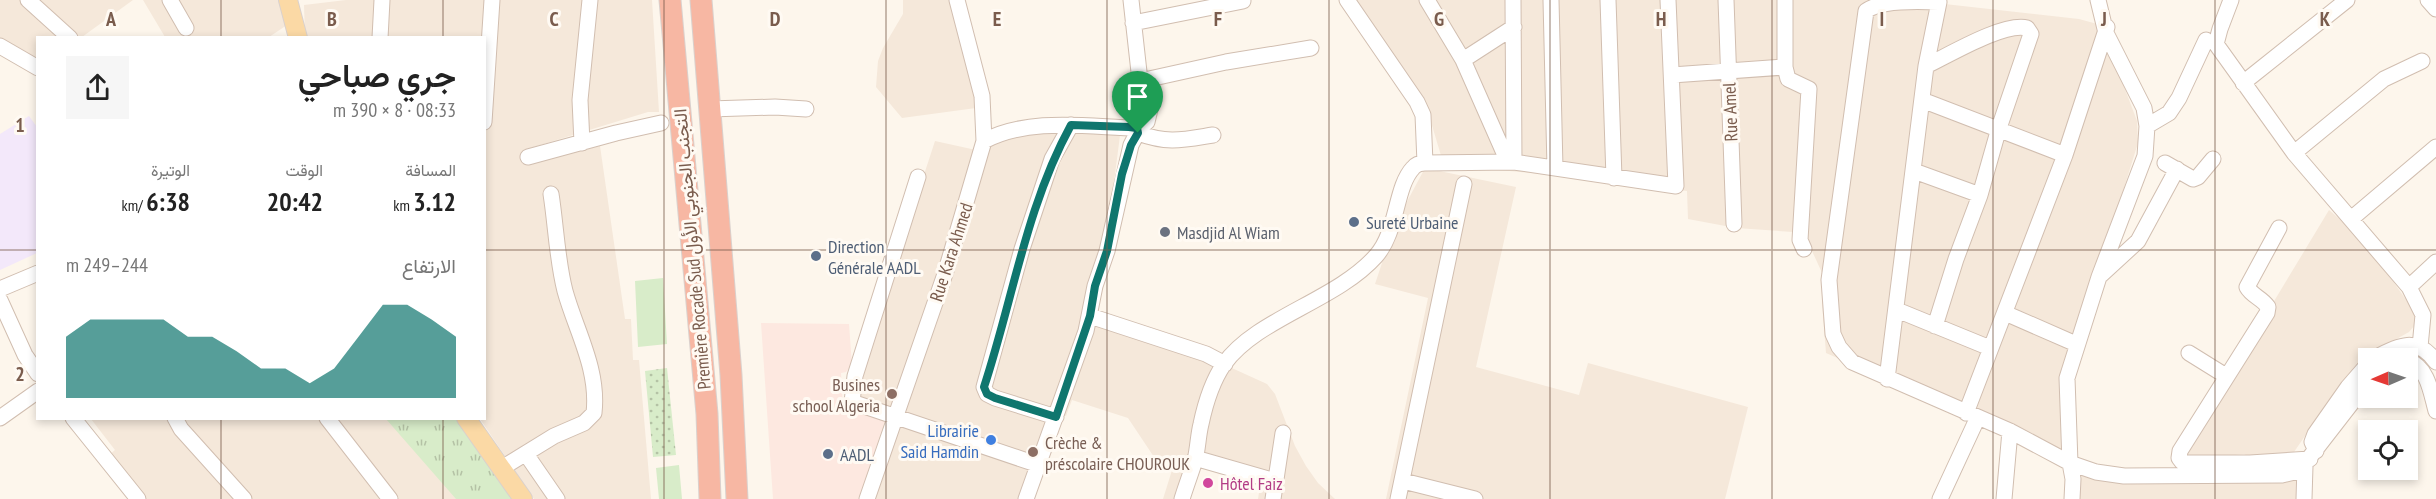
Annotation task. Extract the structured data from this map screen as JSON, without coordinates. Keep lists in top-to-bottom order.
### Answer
{
  "streets": {
    "highway": ["Première Rocade Sud التجنب الجنوبي الأول"],
    "street": ["Rue Amel", "Rue Kara Ahmed"]
  },
  "places": [
    "Sureté Urbaine",
    "Masdjid Al Wiam",
    "Direction Générale AADL",
    "Busines school Algeria",
    "Librairie Said Hamdin",
    "Crèche & préscolaire CHOUROUK",
    "AADL",
    "Hôtel Faiz"
  ],
  "north": "left",
  "page": {
    "heading": ["جري صباحي", "08:33 · 8 × 390 m"],
    "stats": [
      ["المسافة", "3.12 km"],
      ["الوقت", "20:42"],
      ["الوتيرة", "6:38 /km"]
    ],
    "chart": ["الارتفاع", "244–249 m"]
  },
  "grid": {
    "columns": [
      "A",
      "B",
      "C",
      "D",
      "E",
      "F",
      "G",
      "H",
      "I",
      "J",
      "K"
    ],
    "rows": ["1", "2"]
  }
}
